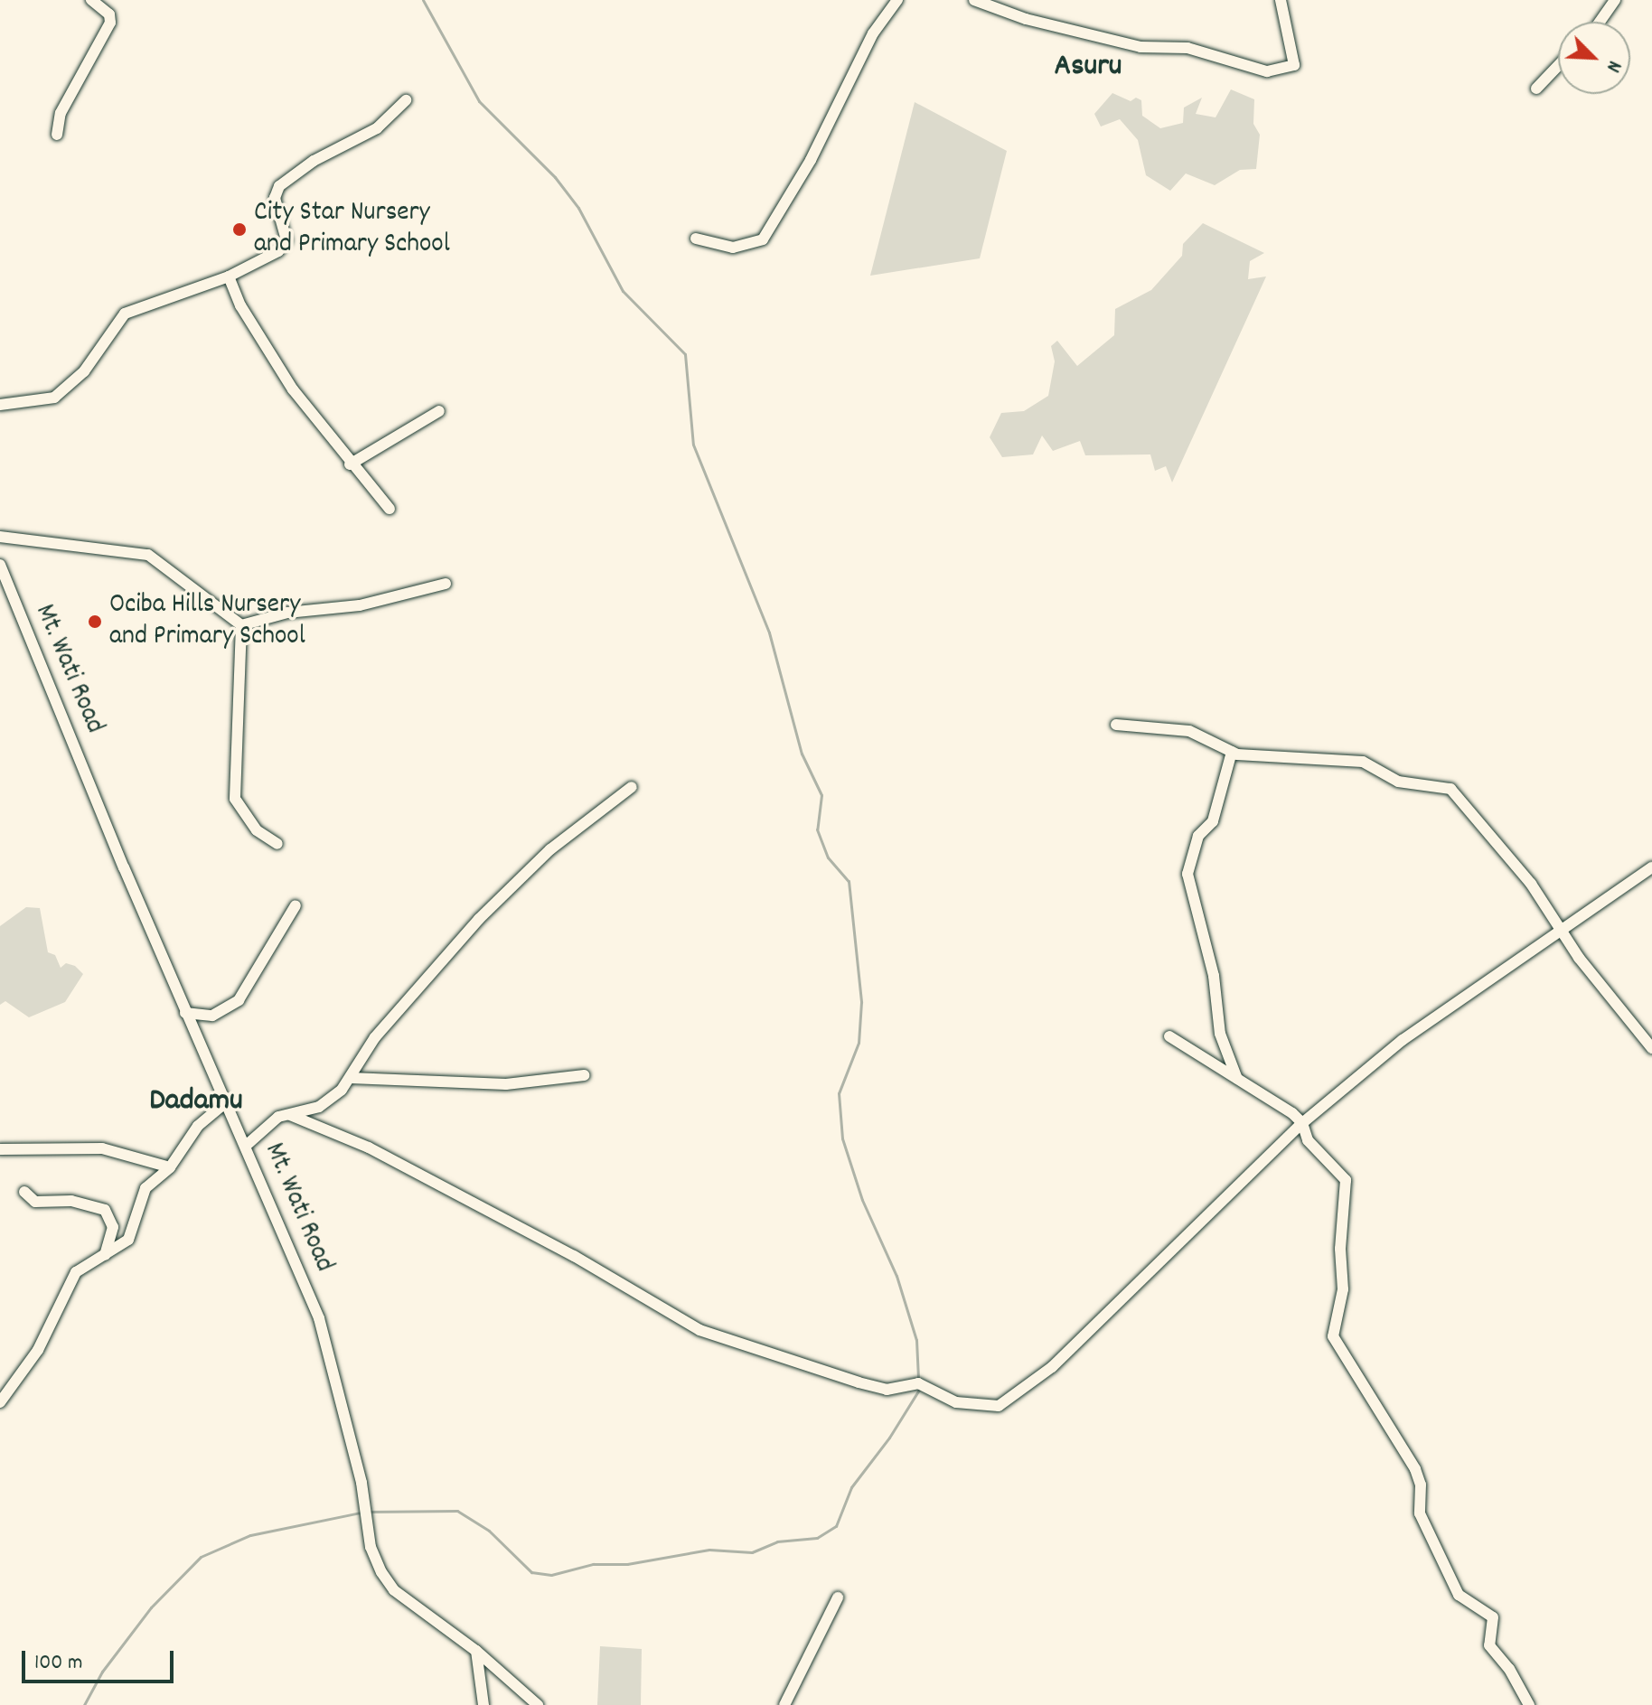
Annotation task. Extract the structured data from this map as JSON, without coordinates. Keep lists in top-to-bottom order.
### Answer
{
  "streets": {
    "street": ["Mt. Wati Road"]
  },
  "districts": ["Asuru", "Dadamu"],
  "places": ["City Star Nursery and Primary School", "Ociba Hills Nursery and Primary School"],
  "scale_bar": "100 m",
  "north": "bottom right"
}
